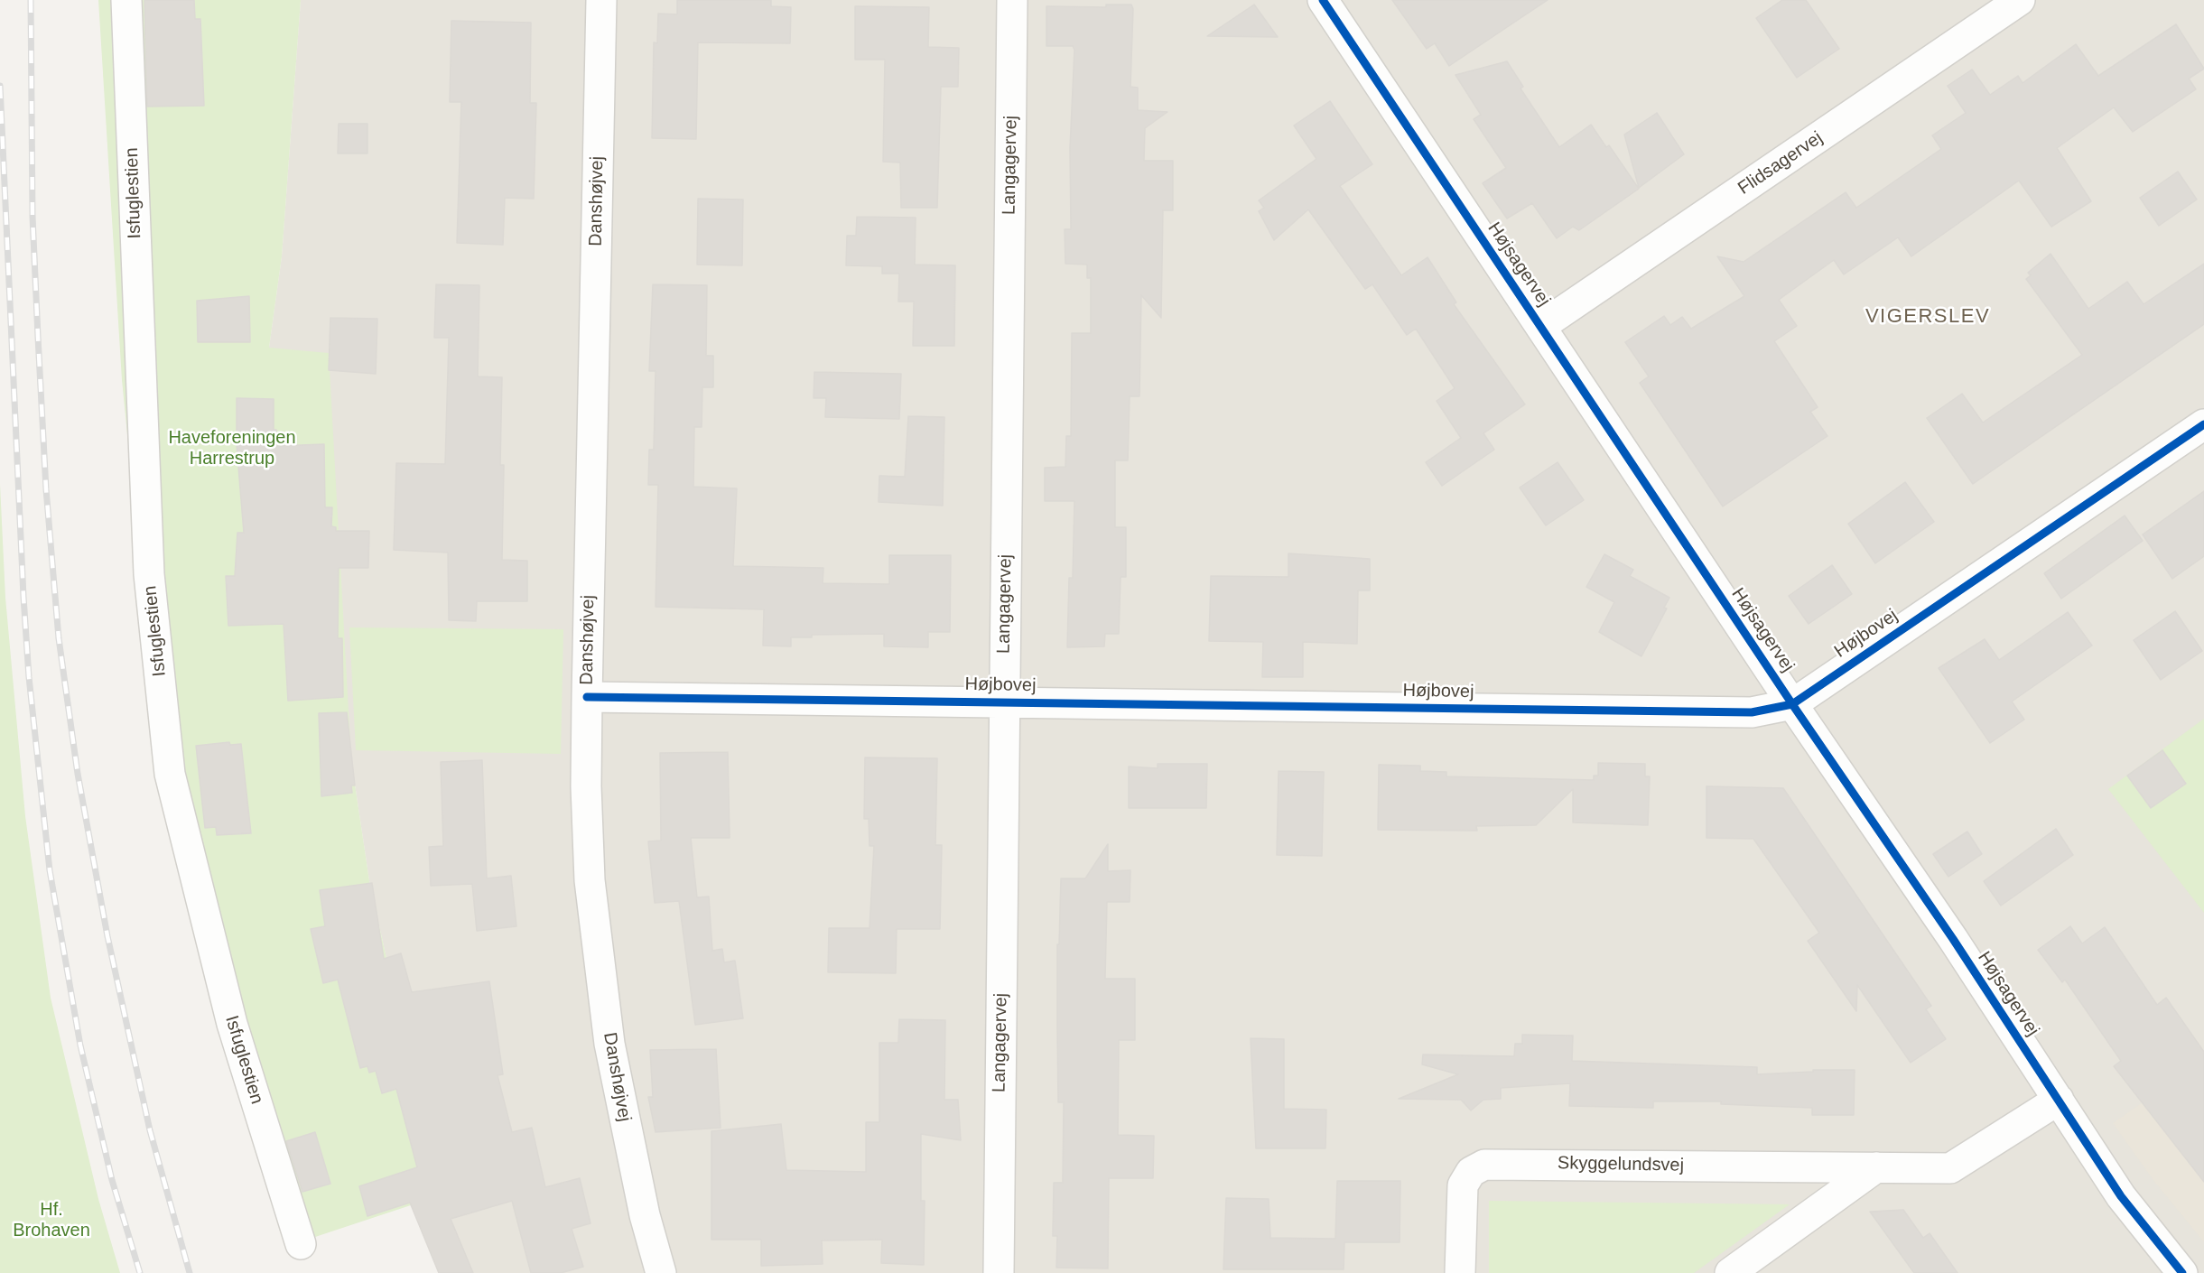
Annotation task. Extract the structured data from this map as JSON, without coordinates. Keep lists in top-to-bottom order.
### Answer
{
  "streets": {
    "street": [
      "Flidsagervej",
      "Langagervej",
      "Isfuglestien",
      "Danshøjvej",
      "Højsagervej",
      "Højbovej",
      "Skyggelundsvej"
    ]
  },
  "crossings": [
    ["Flidsagervej", "Højsagervej"],
    ["Langagervej", "Højbovej"],
    ["Danshøjvej", "Højbovej"],
    ["Højsagervej", "Højbovej"],
    ["Højsagervej", "Skyggelundsvej"]
  ],
  "districts": ["VIGERSLEV"],
  "parks": ["Haveforeningen Harrestrup", "Hf. Brohaven"]
}
